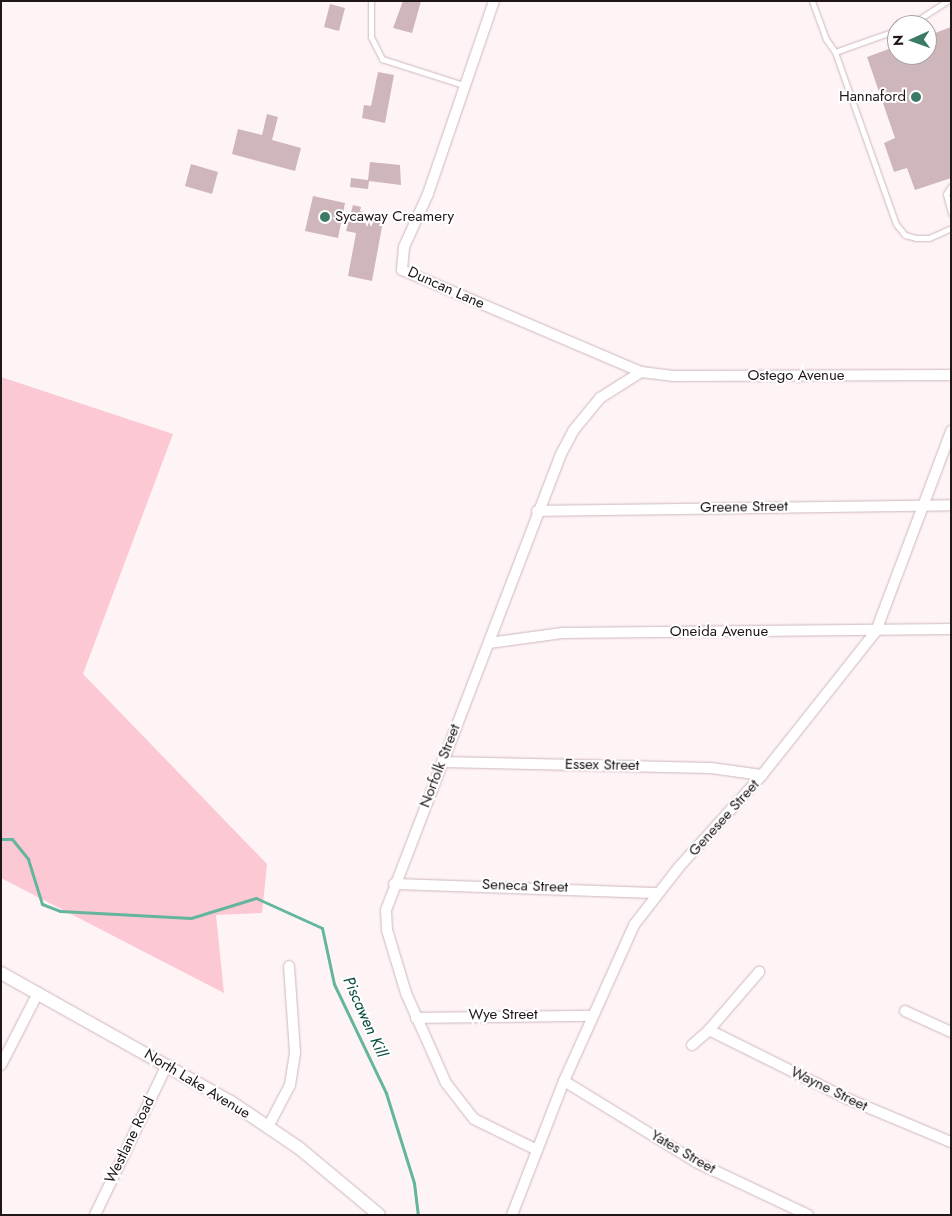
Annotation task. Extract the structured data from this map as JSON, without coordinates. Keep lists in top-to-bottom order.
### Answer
{
  "streets": {
    "street": [
      "Duncan Lane",
      "Ostego Avenue",
      "Greene Street",
      "Oneida Avenue",
      "Essex Street",
      "Norfolk Street",
      "Genesee Street",
      "Seneca Street",
      "Wye Street",
      "North Lake Avenue",
      "Wayne Street",
      "Westlane Road",
      "Yates Street"
    ]
  },
  "crossings": [
    ["Duncan Lane", "Ostego Avenue"],
    ["Duncan Lane", "Norfolk Street"],
    ["Ostego Avenue", "Norfolk Street"],
    ["Greene Street", "Norfolk Street"],
    ["Greene Street", "Genesee Street"],
    ["Oneida Avenue", "Norfolk Street"],
    ["Oneida Avenue", "Genesee Street"],
    ["Essex Street", "Norfolk Street"],
    ["Essex Street", "Genesee Street"],
    ["Norfolk Street", "Genesee Street"],
    ["Norfolk Street", "Seneca Street"],
    ["Norfolk Street", "Wye Street"],
    ["Genesee Street", "Seneca Street"],
    ["Genesee Street", "Wye Street"],
    ["Genesee Street", "Yates Street"],
    ["North Lake Avenue", "Westlane Road"]
  ],
  "water": ["Piscawen Kill"],
  "places": ["Hannaford", "Sycaway Creamery"],
  "north": "left"
}
